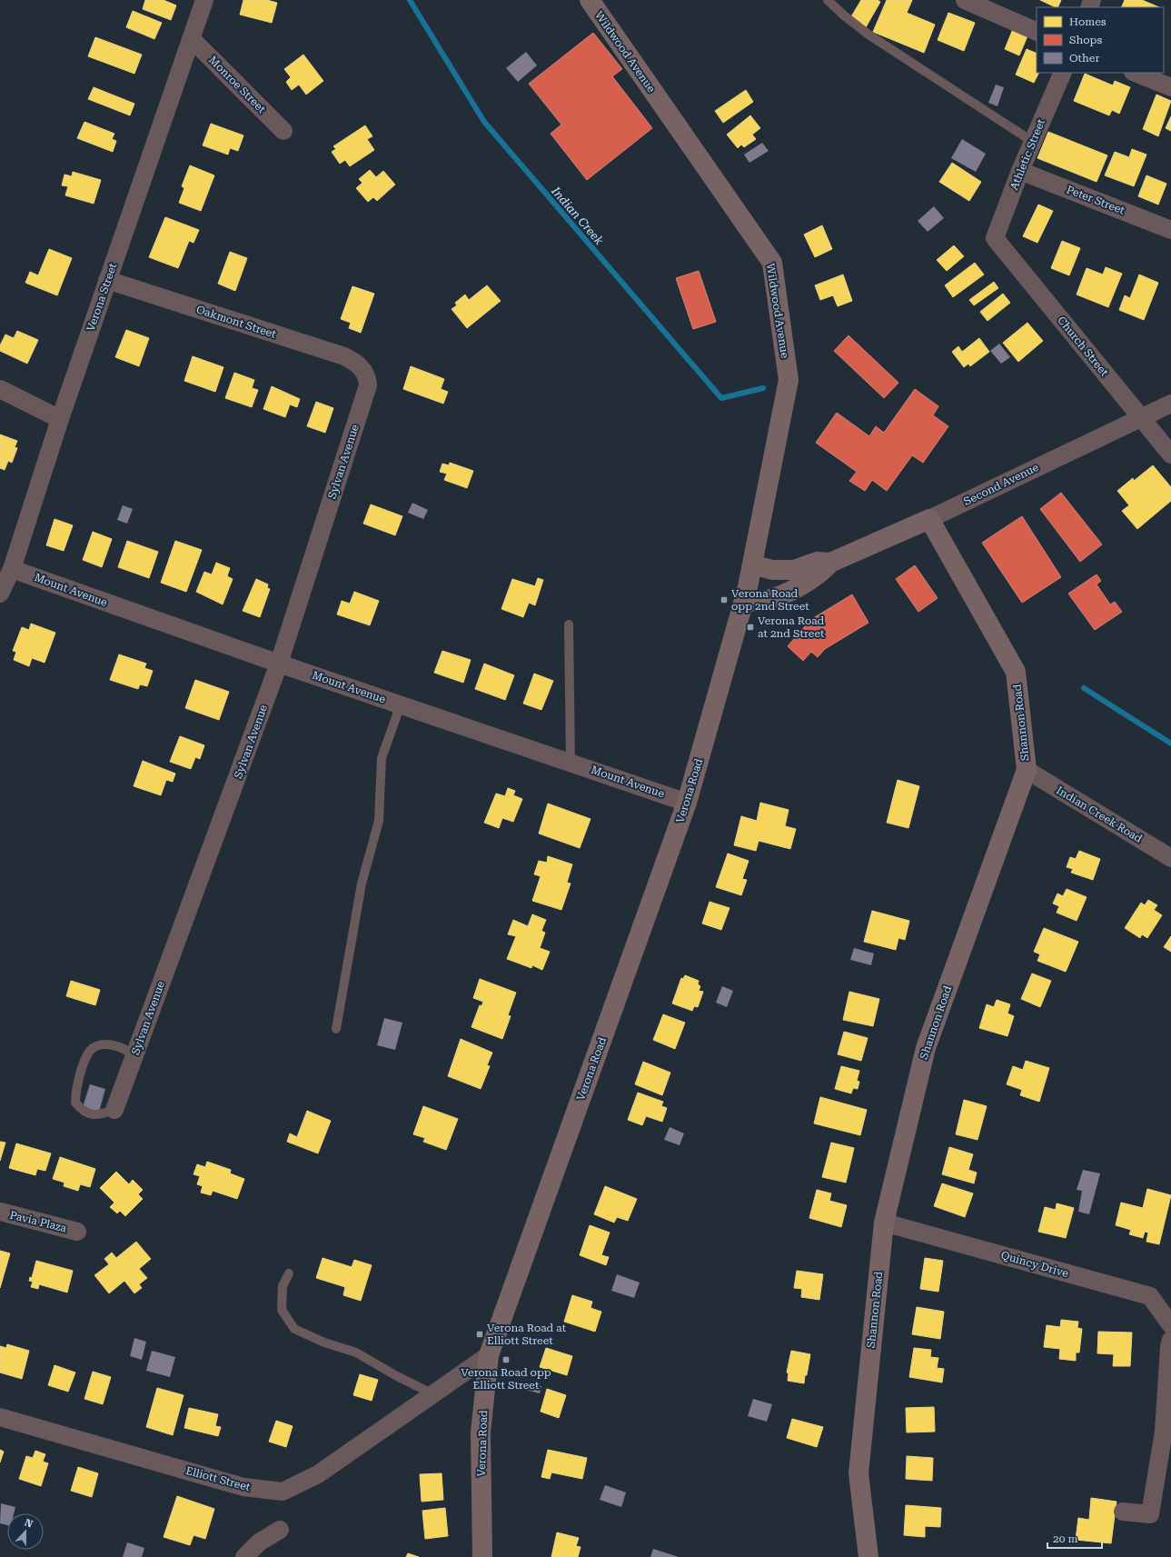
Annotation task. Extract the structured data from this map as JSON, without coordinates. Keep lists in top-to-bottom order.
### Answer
{
  "streets": {
    "street": [
      "Wildwood Avenue",
      "Monroe Street",
      "Athletic Street",
      "Peter Street",
      "Verona Street",
      "Oakmont Street",
      "Church Street",
      "Sylvan Avenue",
      "Second Avenue",
      "Mount Avenue",
      "Shannon Road",
      "Verona Road",
      "Indian Creek Road",
      "Pavia Plaza",
      "Quincy Drive",
      "Elliott Street"
    ]
  },
  "crossings": [
    ["Wildwood Avenue", "Second Avenue"],
    ["Wildwood Avenue", "Verona Road"],
    ["Monroe Street", "Verona Street"],
    ["Athletic Street", "Peter Street"],
    ["Athletic Street", "Church Street"],
    ["Verona Street", "Oakmont Street"],
    ["Verona Street", "Mount Avenue"],
    ["Oakmont Street", "Sylvan Avenue"],
    ["Church Street", "Second Avenue"],
    ["Sylvan Avenue", "Mount Avenue"],
    ["Second Avenue", "Shannon Road"],
    ["Second Avenue", "Verona Road"],
    ["Mount Avenue", "Verona Road"],
    ["Shannon Road", "Indian Creek Road"],
    ["Shannon Road", "Quincy Drive"],
    ["Verona Road", "Elliott Street"]
  ],
  "water": ["Indian Creek"],
  "places": {
    "transit": [
      "Verona Road opp 2nd Street",
      "Verona Road at 2nd Street",
      "Verona Road at Elliott Street",
      "Verona Road opp Elliott Street"
    ]
  },
  "legend": ["Homes", "Shops", "Other"],
  "scale_bar": "20 m",
  "north": "top"
}
